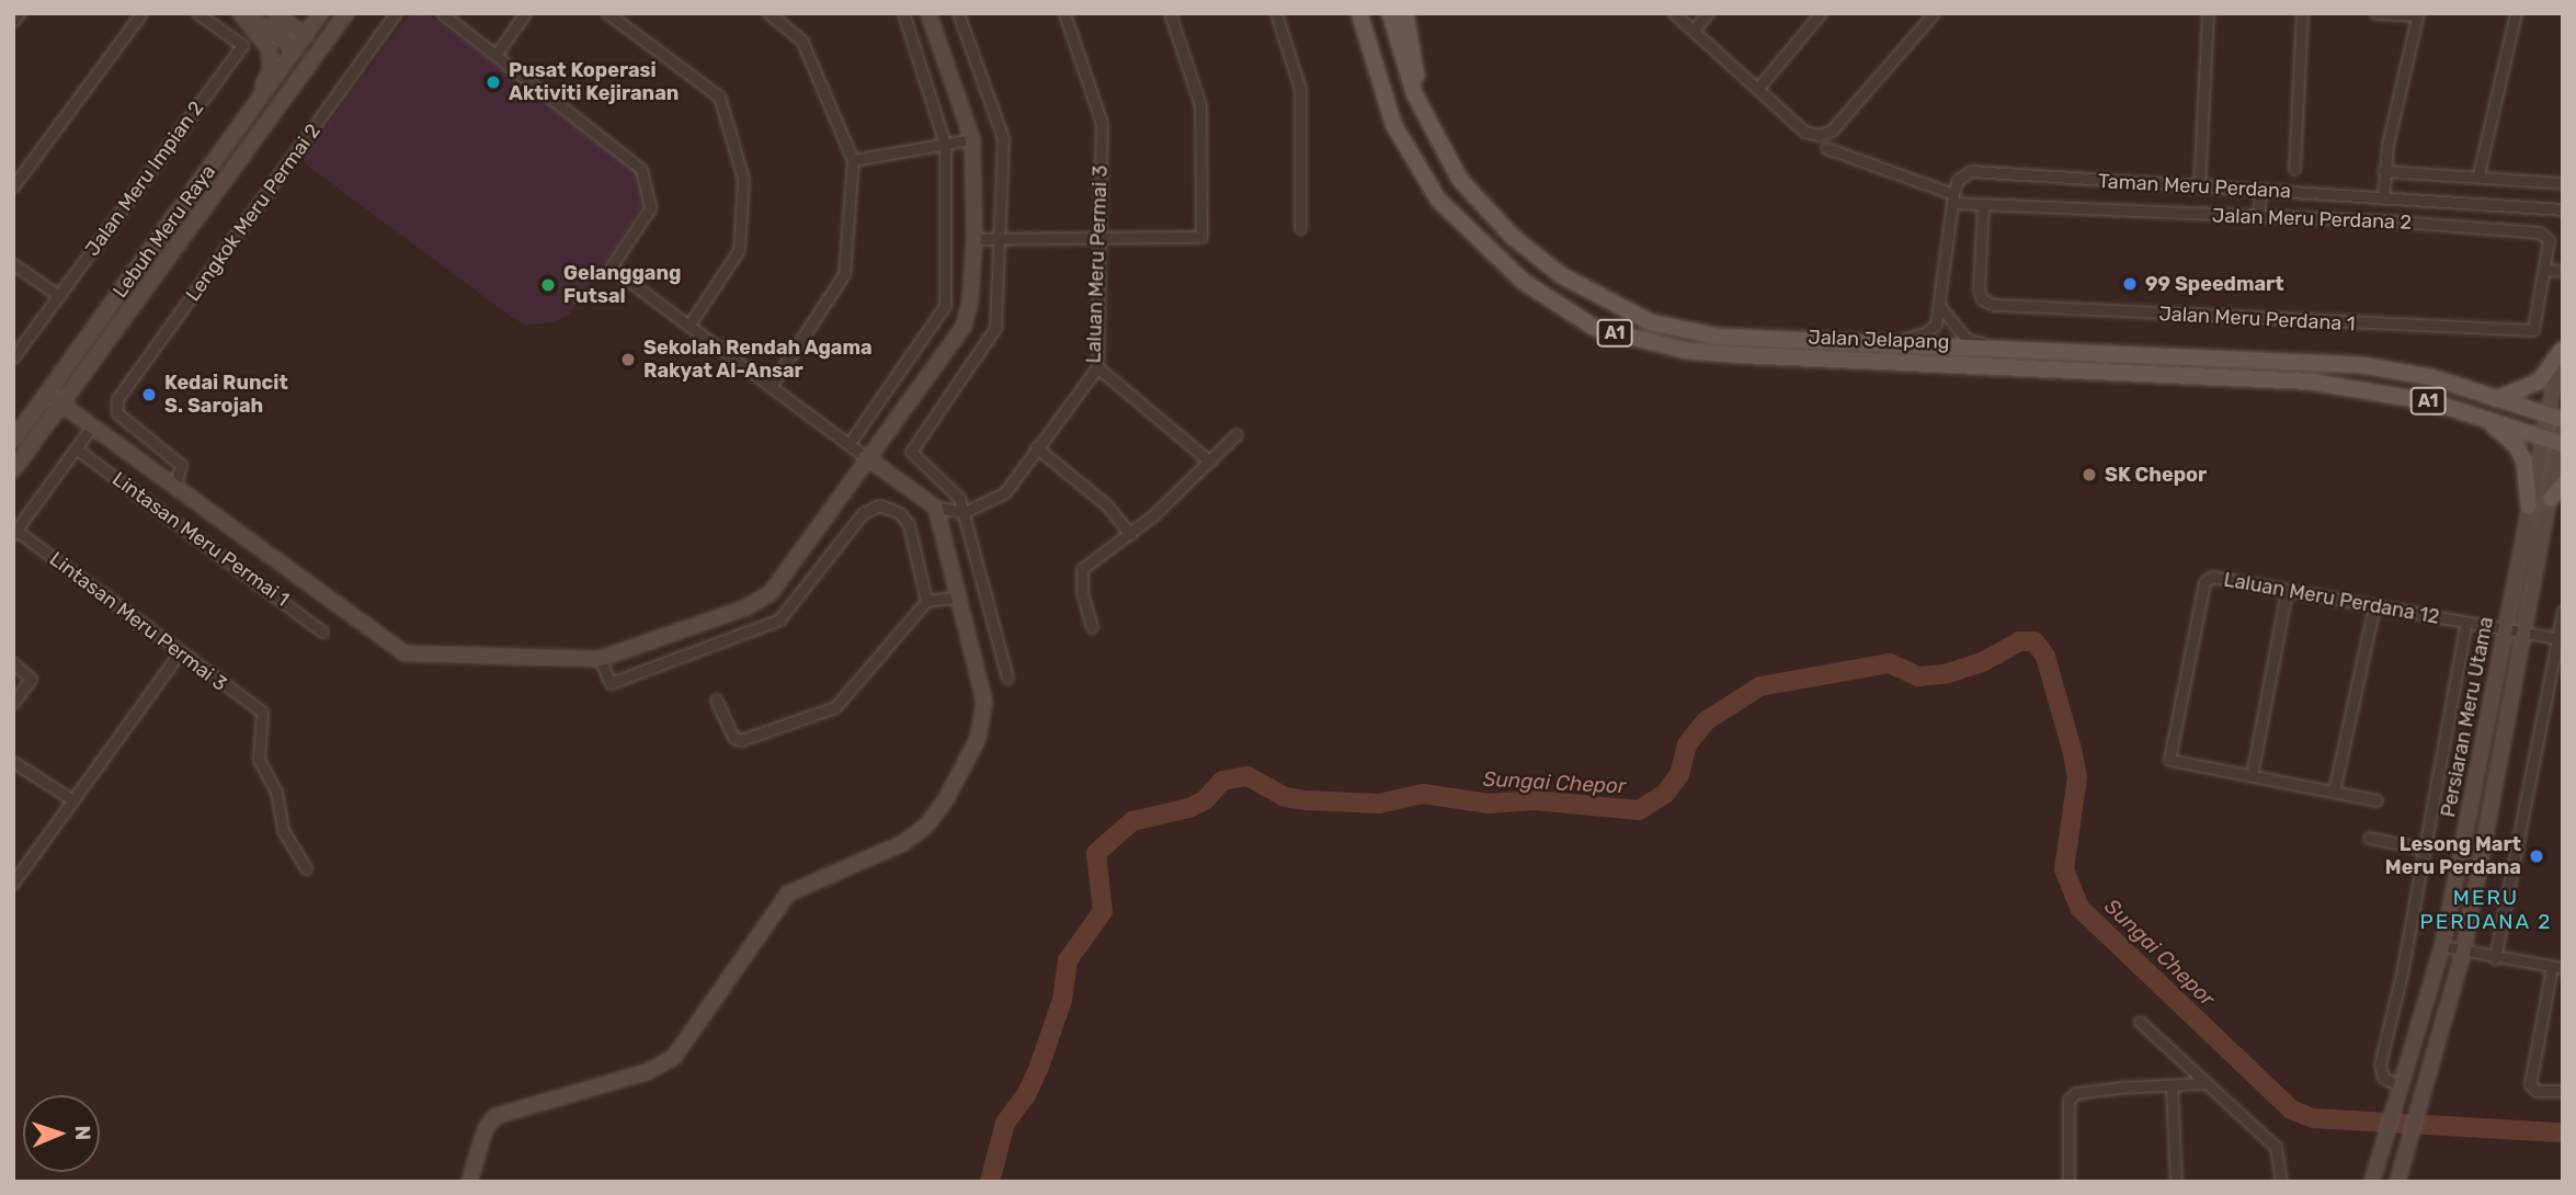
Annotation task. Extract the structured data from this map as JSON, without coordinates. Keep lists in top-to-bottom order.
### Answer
{
  "streets": {
    "main road": ["A1", "Jalan Jelapang"],
    "street": [
      "Jalan Meru Impian 2",
      "Taman Meru Perdana",
      "Lengkok Meru Permai 2",
      "Jalan Meru Perdana 2",
      "Lebuh Meru Raya",
      "Laluan Meru Permai 3",
      "Jalan Meru Perdana 1",
      "Lintasan Meru Permai 1",
      "Laluan Meru Perdana 12",
      "Lintasan Meru Permai 3",
      "Persiaran Meru Utama"
    ]
  },
  "crossings": [
    ["Taman Meru Perdana", "Jalan Meru Perdana 2"],
    ["Jalan Meru Perdana 2", "Jalan Meru Perdana 1"],
    ["Jalan Jelapang", "Persiaran Meru Utama"],
    ["Laluan Meru Perdana 12", "Persiaran Meru Utama"]
  ],
  "districts": ["MERU PERDANA 2"],
  "water": ["Sungai Chepor"],
  "places": [
    "Pusat Koperasi Aktiviti Kejiranan",
    "99 Speedmart",
    "Gelanggang Futsal",
    "Sekolah Rendah Agama Rakyat Al-Ansar",
    "Kedai Runcit S. Sarojah",
    "SK Chepor",
    "Lesong Mart Meru Perdana"
  ],
  "north": "right"
}
